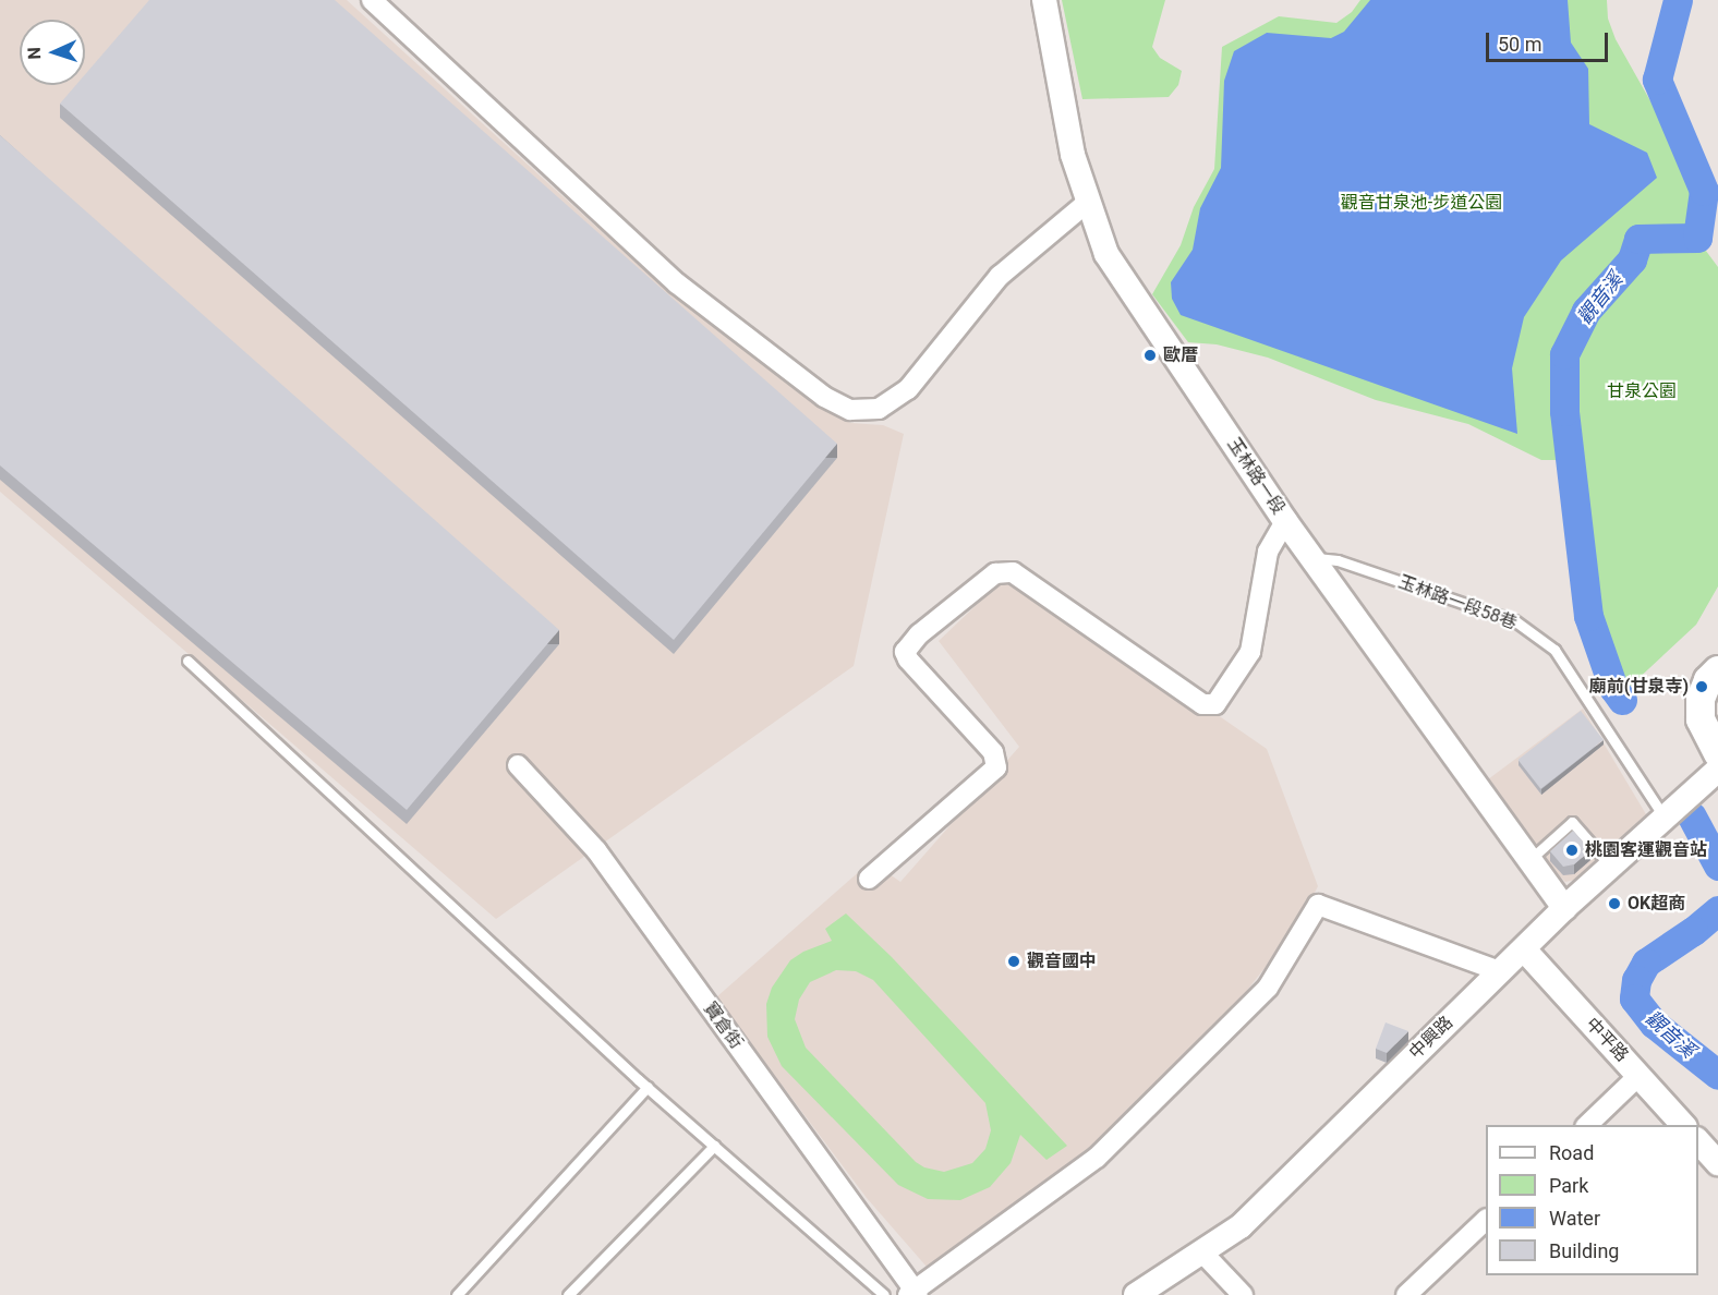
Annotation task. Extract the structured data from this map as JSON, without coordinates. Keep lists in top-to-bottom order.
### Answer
{
  "streets": {
    "street": [
      "玉林路一段",
      "寶倉街",
      "中興路",
      "中平路"
    ],
    "lane": ["玉林路一段58巷"]
  },
  "crossings": [
    ["玉林路一段", "玉林路一段58巷"],
    ["玉林路一段", "中興路"],
    ["玉林路一段58巷", "中興路"],
    ["中興路", "中平路"]
  ],
  "water": ["觀音溪"],
  "parks": ["觀音甘泉池-步道公園", "甘泉公園"],
  "places": [
    "歐厝",
    "廟前(甘泉寺)",
    "桃園客運觀音站",
    "OK超商",
    "觀音國中"
  ],
  "legend": [
    "Road",
    "Park",
    "Water",
    "Building"
  ],
  "scale_bar": "50 m",
  "north": "left"
}
